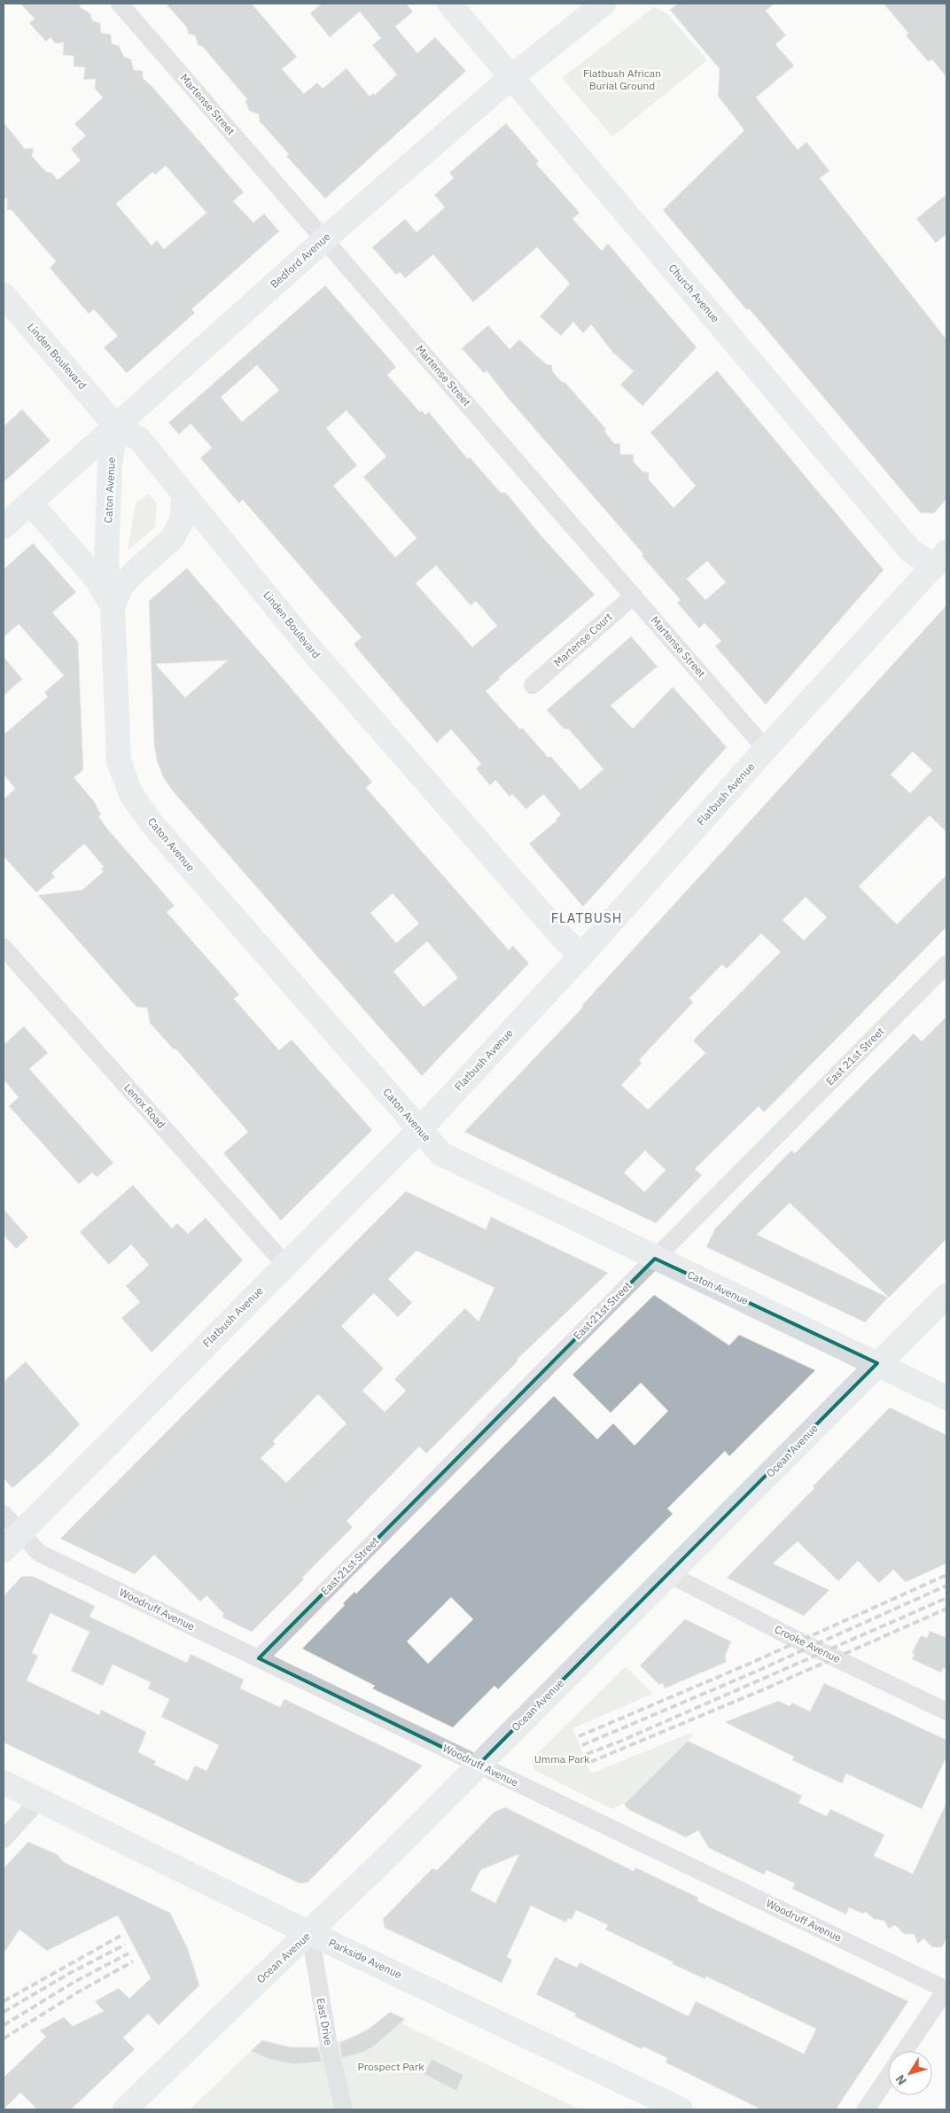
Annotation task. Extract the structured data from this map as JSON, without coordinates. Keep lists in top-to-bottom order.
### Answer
{
  "streets": {
    "main road": [
      "Bedford Avenue",
      "Church Avenue",
      "Linden Boulevard",
      "Caton Avenue",
      "Flatbush Avenue",
      "Ocean Avenue",
      "Parkside Avenue"
    ],
    "street": [
      "Martense Street",
      "Martense Court",
      "East 21st Street",
      "Lenox Road",
      "Woodruff Avenue",
      "Crooke Avenue",
      "East Drive"
    ]
  },
  "crossings": [
    ["Martense Street", "Bedford Avenue"],
    ["Martense Street", "Martense Court"],
    ["Martense Street", "Flatbush Avenue"],
    ["Bedford Avenue", "Church Avenue"],
    ["Bedford Avenue", "Linden Boulevard"],
    ["Bedford Avenue", "Caton Avenue"],
    ["Church Avenue", "Flatbush Avenue"],
    ["Linden Boulevard", "Caton Avenue"],
    ["Linden Boulevard", "Flatbush Avenue"],
    ["Caton Avenue", "Flatbush Avenue"],
    ["Caton Avenue", "East 21st Street"],
    ["Caton Avenue", "Ocean Avenue"],
    ["Flatbush Avenue", "Lenox Road"],
    ["Flatbush Avenue", "Woodruff Avenue"],
    ["East 21st Street", "Woodruff Avenue"],
    ["Ocean Avenue", "Woodruff Avenue"],
    ["Ocean Avenue", "Crooke Avenue"],
    ["Ocean Avenue", "Parkside Avenue"],
    ["Ocean Avenue", "East Drive"],
    ["Parkside Avenue", "East Drive"]
  ],
  "districts": ["FLATBUSH"],
  "parks": ["Flatbush African Burial Ground", "Umma Park", "Prospect Park"],
  "north": "bottom left"
}
